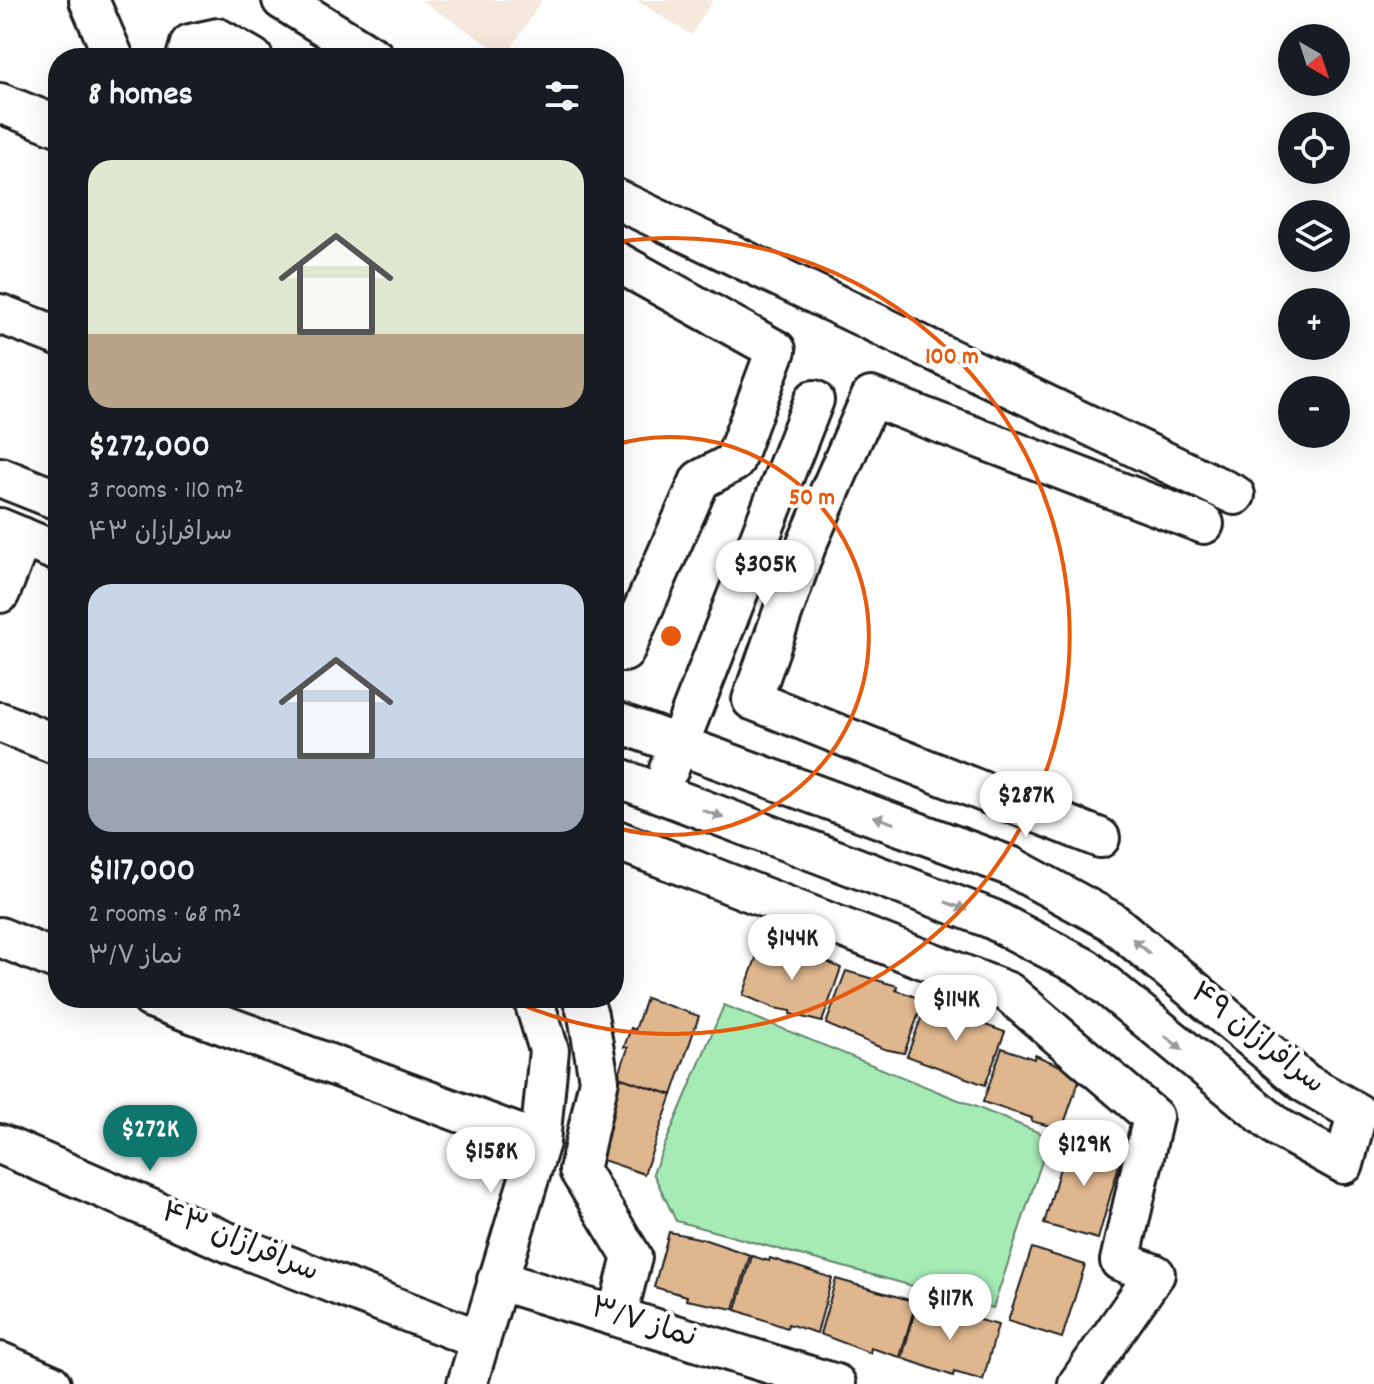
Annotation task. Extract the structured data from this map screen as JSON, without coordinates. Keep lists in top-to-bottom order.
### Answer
{
  "streets": {
    "street": ["سرافرازان ۴۹", "سرافرازان ۴۳", "نماز ۳/۷"]
  },
  "north": "bottom right",
  "page": {
    "map_buttons": ["+", "−"],
    "heading": "8 homes",
    "list": [
      {
        "name": "$272,000",
        "note": "3 rooms · 110 m² · سرافرازان ۴۳"
      },
      {
        "name": "$117,000",
        "note": "2 rooms · 68 m² · نماز ۳/۷"
      }
    ],
    "price": [
      "$305K",
      "$287K",
      "$144K",
      "$114K",
      "$272K",
      "$129K",
      "$158K",
      "$117K"
    ]
  },
  "rings": ["100 m", "50 m"]
}
